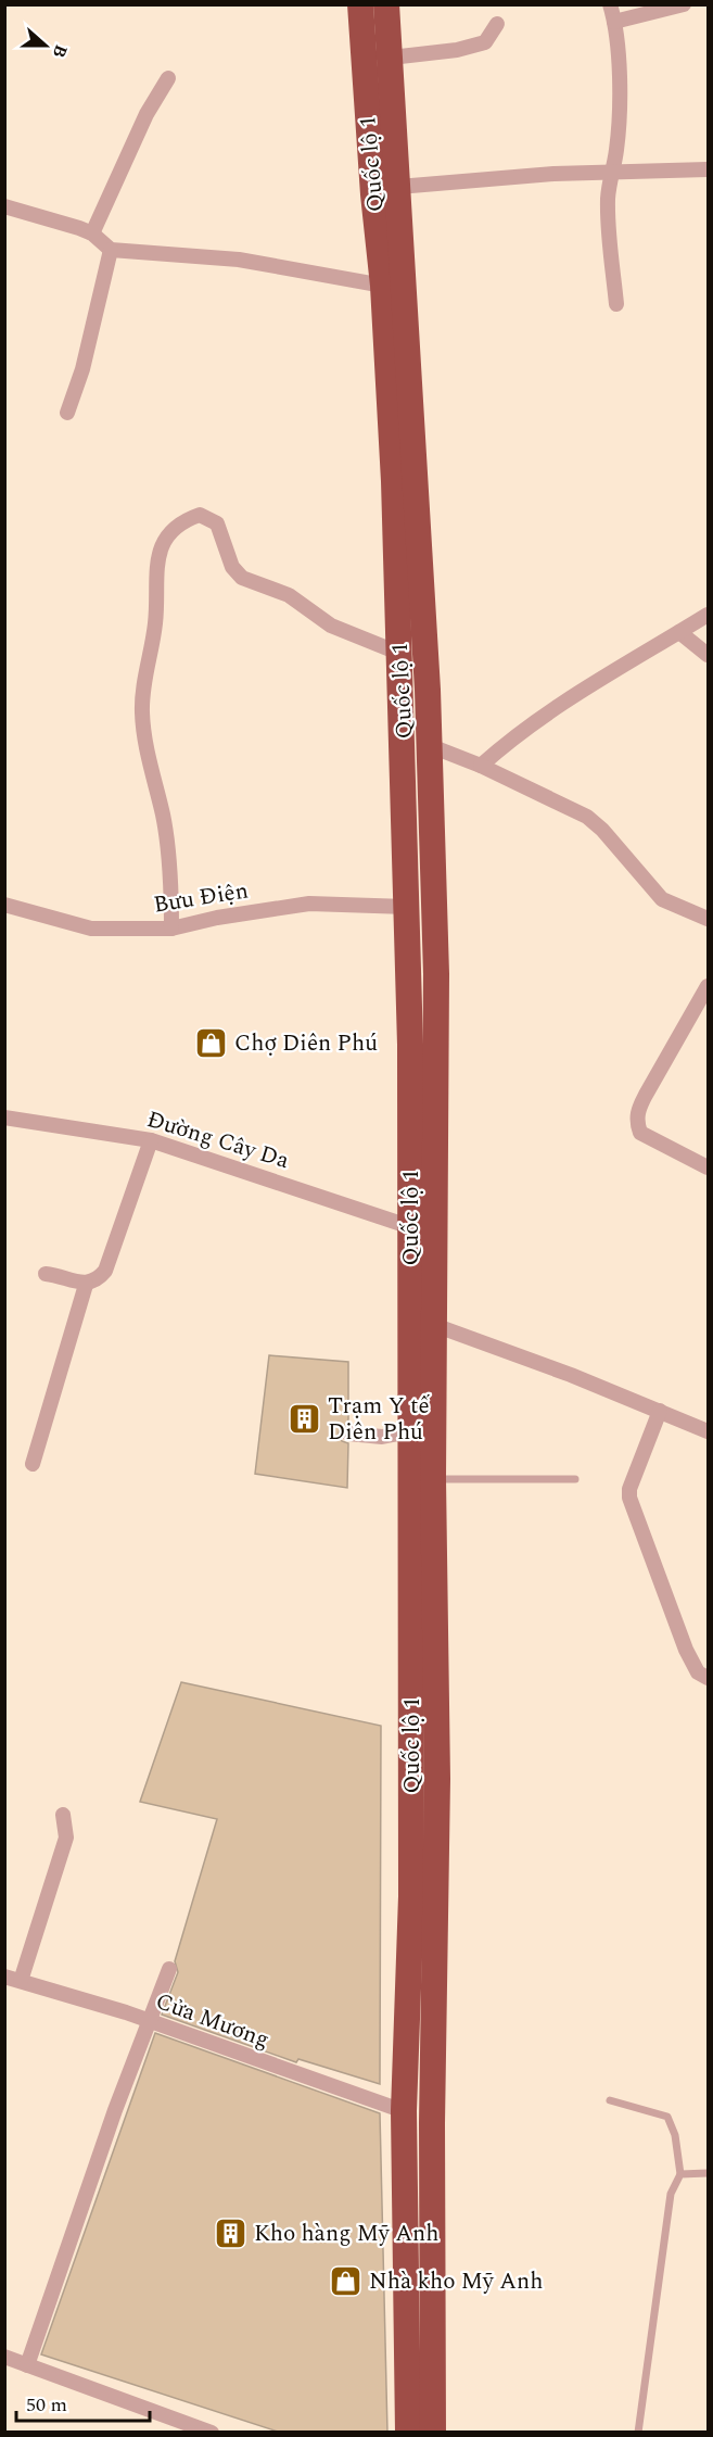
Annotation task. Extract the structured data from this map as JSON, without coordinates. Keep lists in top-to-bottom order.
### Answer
{
  "streets": {
    "highway": ["Quốc lộ 1"],
    "street": ["Bưu Điện", "Đường Cây Da", "Cửa Mương"]
  },
  "crossings": [
    ["Quốc lộ 1", "Bưu Điện"],
    ["Quốc lộ 1", "Đường Cây Da"],
    ["Quốc lộ 1", "Cửa Mương"]
  ],
  "places": {
    "shop": ["Chợ Diên Phú", "Nhà kho Mỹ Anh"],
    "building": ["Trạm Y tế Diên Phú", "Kho hàng Mỹ Anh"]
  },
  "scale_bar": "50 m",
  "north": "right"
}
